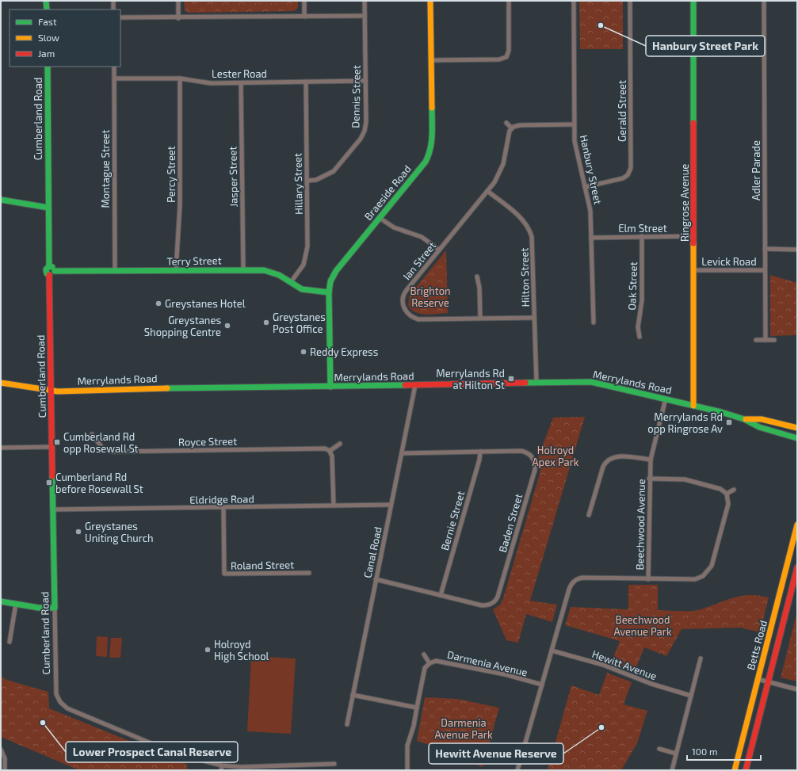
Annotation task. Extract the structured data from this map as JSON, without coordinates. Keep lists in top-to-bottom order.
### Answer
{
  "streets": {
    "main road": [
      "Cumberland Road",
      "Braeside Road",
      "Ringrose Avenue",
      "Terry Street",
      "Merrylands Road",
      "Betts Road"
    ],
    "street": [
      "Lester Road",
      "Dennis Street",
      "Gerald Street",
      "Montague Street",
      "Hanbury Street",
      "Adler Parade",
      "Percy Street",
      "Jasper Street",
      "Hillary Street",
      "Elm Street",
      "Ian Street",
      "Levick Road",
      "Hilton Street",
      "Oak Street",
      "Royce Street",
      "Eldridge Road",
      "Bernie Street",
      "Baden Street",
      "Beechwood Avenue",
      "Canal Road",
      "Roland Street",
      "Darmenia Avenue",
      "Hewitt Avenue"
    ]
  },
  "crossings": [
    ["Lester Road", "Dennis Street"],
    ["Lester Road", "Montague Street"],
    ["Lester Road", "Percy Street"],
    ["Lester Road", "Jasper Street"],
    ["Lester Road", "Hillary Street"],
    ["Dennis Street", "Hillary Street"],
    ["Gerald Street", "Hanbury Street"],
    ["Cumberland Road", "Terry Street"],
    ["Cumberland Road", "Merrylands Road"],
    ["Cumberland Road", "Eldridge Road"],
    ["Montague Street", "Terry Street"],
    ["Hanbury Street", "Elm Street"],
    ["Adler Parade", "Levick Road"],
    ["Percy Street", "Terry Street"],
    ["Jasper Street", "Terry Street"],
    ["Hillary Street", "Terry Street"],
    ["Braeside Road", "Terry Street"],
    ["Braeside Road", "Merrylands Road"],
    ["Ringrose Avenue", "Elm Street"],
    ["Ringrose Avenue", "Levick Road"],
    ["Ringrose Avenue", "Merrylands Road"],
    ["Elm Street", "Oak Street"],
    ["Ian Street", "Hilton Street"],
    ["Hilton Street", "Merrylands Road"],
    ["Merrylands Road", "Beechwood Avenue"],
    ["Merrylands Road", "Canal Road"],
    ["Eldridge Road", "Canal Road"],
    ["Eldridge Road", "Roland Street"],
    ["Bernie Street", "Baden Street"],
    ["Baden Street", "Canal Road"]
  ],
  "parks": [
    "Brighton Reserve",
    "Holroyd Apex Park",
    "Beechwood Avenue Park",
    "Darmenia Avenue Park"
  ],
  "places": {
    "other": [
      "Hanbury Street Park",
      "Greystanes Hotel",
      "Greystanes Post Office",
      "Greystanes Shopping Centre",
      "Reddy Express",
      "Greystanes Uniting Church",
      "Holroyd High School",
      "Lower Prospect Canal Reserve",
      "Hewitt Avenue Reserve"
    ],
    "transit": [
      "Merrylands Rd at Hilton St",
      "Merrylands Rd opp Ringrose Av",
      "Cumberland Rd opp Rosewall St",
      "Cumberland Rd before Rosewall St"
    ]
  },
  "legend": ["Fast", "Slow", "Jam"],
  "scale_bar": "100 m"
}
